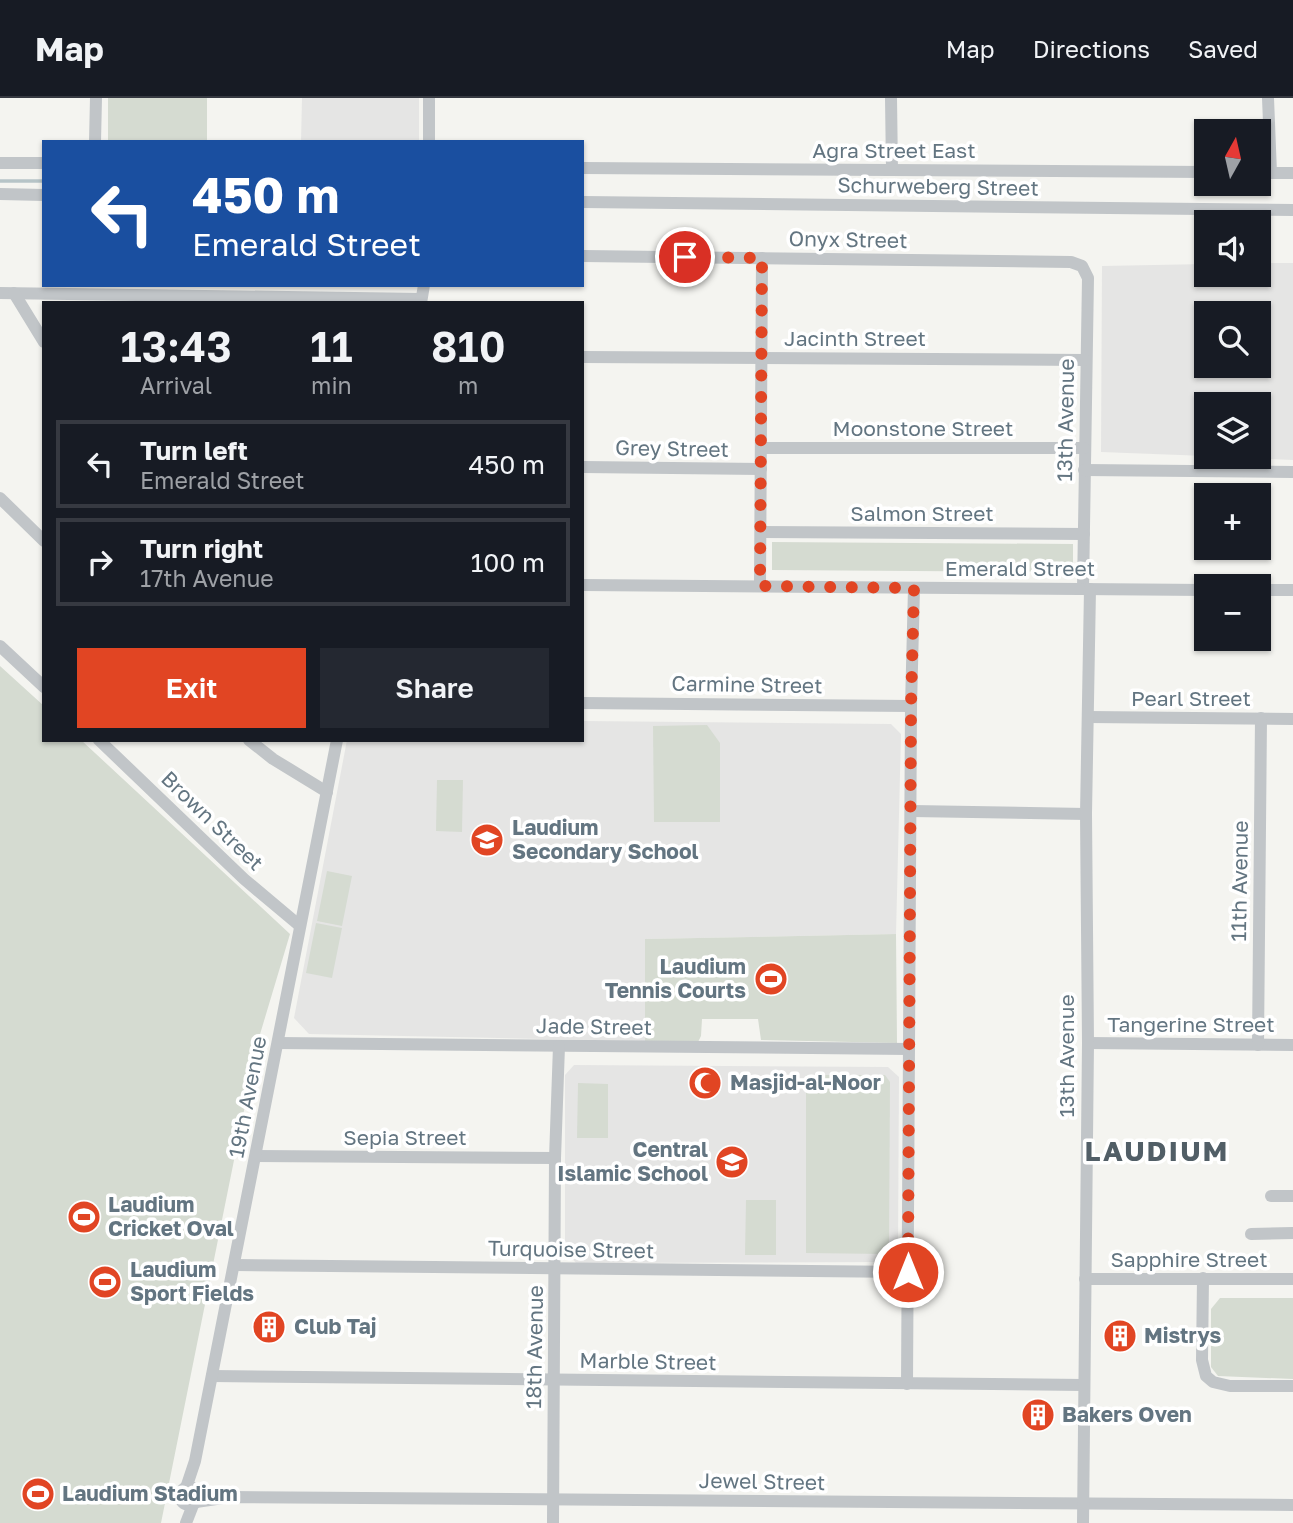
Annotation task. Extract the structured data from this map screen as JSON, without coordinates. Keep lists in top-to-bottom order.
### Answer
{
  "streets": {
    "street": [
      "Agra Street East",
      "Schurweberg Street",
      "Onyx Street",
      "Jacinth Street",
      "13th Avenue",
      "Moonstone Street",
      "Grey Street",
      "Salmon Street",
      "Emerald Street",
      "Carmine Street",
      "Pearl Street",
      "Brown Street",
      "11th Avenue",
      "Tangerine Street",
      "Jade Street",
      "19th Avenue",
      "Sepia Street",
      "Turquoise Street",
      "Sapphire Street",
      "18th Avenue",
      "Marble Street",
      "Jewel Street"
    ]
  },
  "crossings": [
    ["Onyx Street", "13th Avenue"],
    ["Jacinth Street", "13th Avenue"],
    ["13th Avenue", "Moonstone Street"],
    ["13th Avenue", "Salmon Street"],
    ["13th Avenue", "Emerald Street"],
    ["13th Avenue", "Pearl Street"],
    ["13th Avenue", "Tangerine Street"],
    ["13th Avenue", "Sapphire Street"],
    ["13th Avenue", "Marble Street"],
    ["13th Avenue", "Jewel Street"],
    ["Pearl Street", "11th Avenue"],
    ["Brown Street", "19th Avenue"],
    ["11th Avenue", "Tangerine Street"],
    ["Jade Street", "19th Avenue"],
    ["Jade Street", "18th Avenue"],
    ["19th Avenue", "Sepia Street"],
    ["19th Avenue", "Turquoise Street"],
    ["19th Avenue", "Marble Street"],
    ["19th Avenue", "Jewel Street"],
    ["Sepia Street", "18th Avenue"],
    ["Turquoise Street", "18th Avenue"],
    ["18th Avenue", "Marble Street"],
    ["18th Avenue", "Jewel Street"]
  ],
  "districts": ["LAUDIUM"],
  "places": {
    "school or university": ["Laudium Secondary School", "Central Islamic School"],
    "sports": [
      "Laudium Tennis Courts",
      "Laudium Cricket Oval",
      "Laudium Sport Fields",
      "Laudium Stadium"
    ],
    "mosque": ["Masjid-al-Noor"],
    "building": ["Club Taj", "Mistrys", "Bakers Oven"]
  },
  "north": "top",
  "page": {
    "header": "Map",
    "nav": ["Map", "Directions", "Saved"],
    "map_buttons": ["+", "−"],
    "turn": ["450 m", "Emerald Street"],
    "eta": [
      "13:43",
      "Arrival",
      "11",
      "min",
      "810",
      "m"
    ],
    "list": [
      {
        "name": "Turn left",
        "note": "Emerald Street",
        "value": "450 m"
      },
      {
        "name": "Turn right",
        "note": "17th Avenue",
        "value": "100 m"
      }
    ],
    "buttons": ["Exit", "Share"]
  }
}
